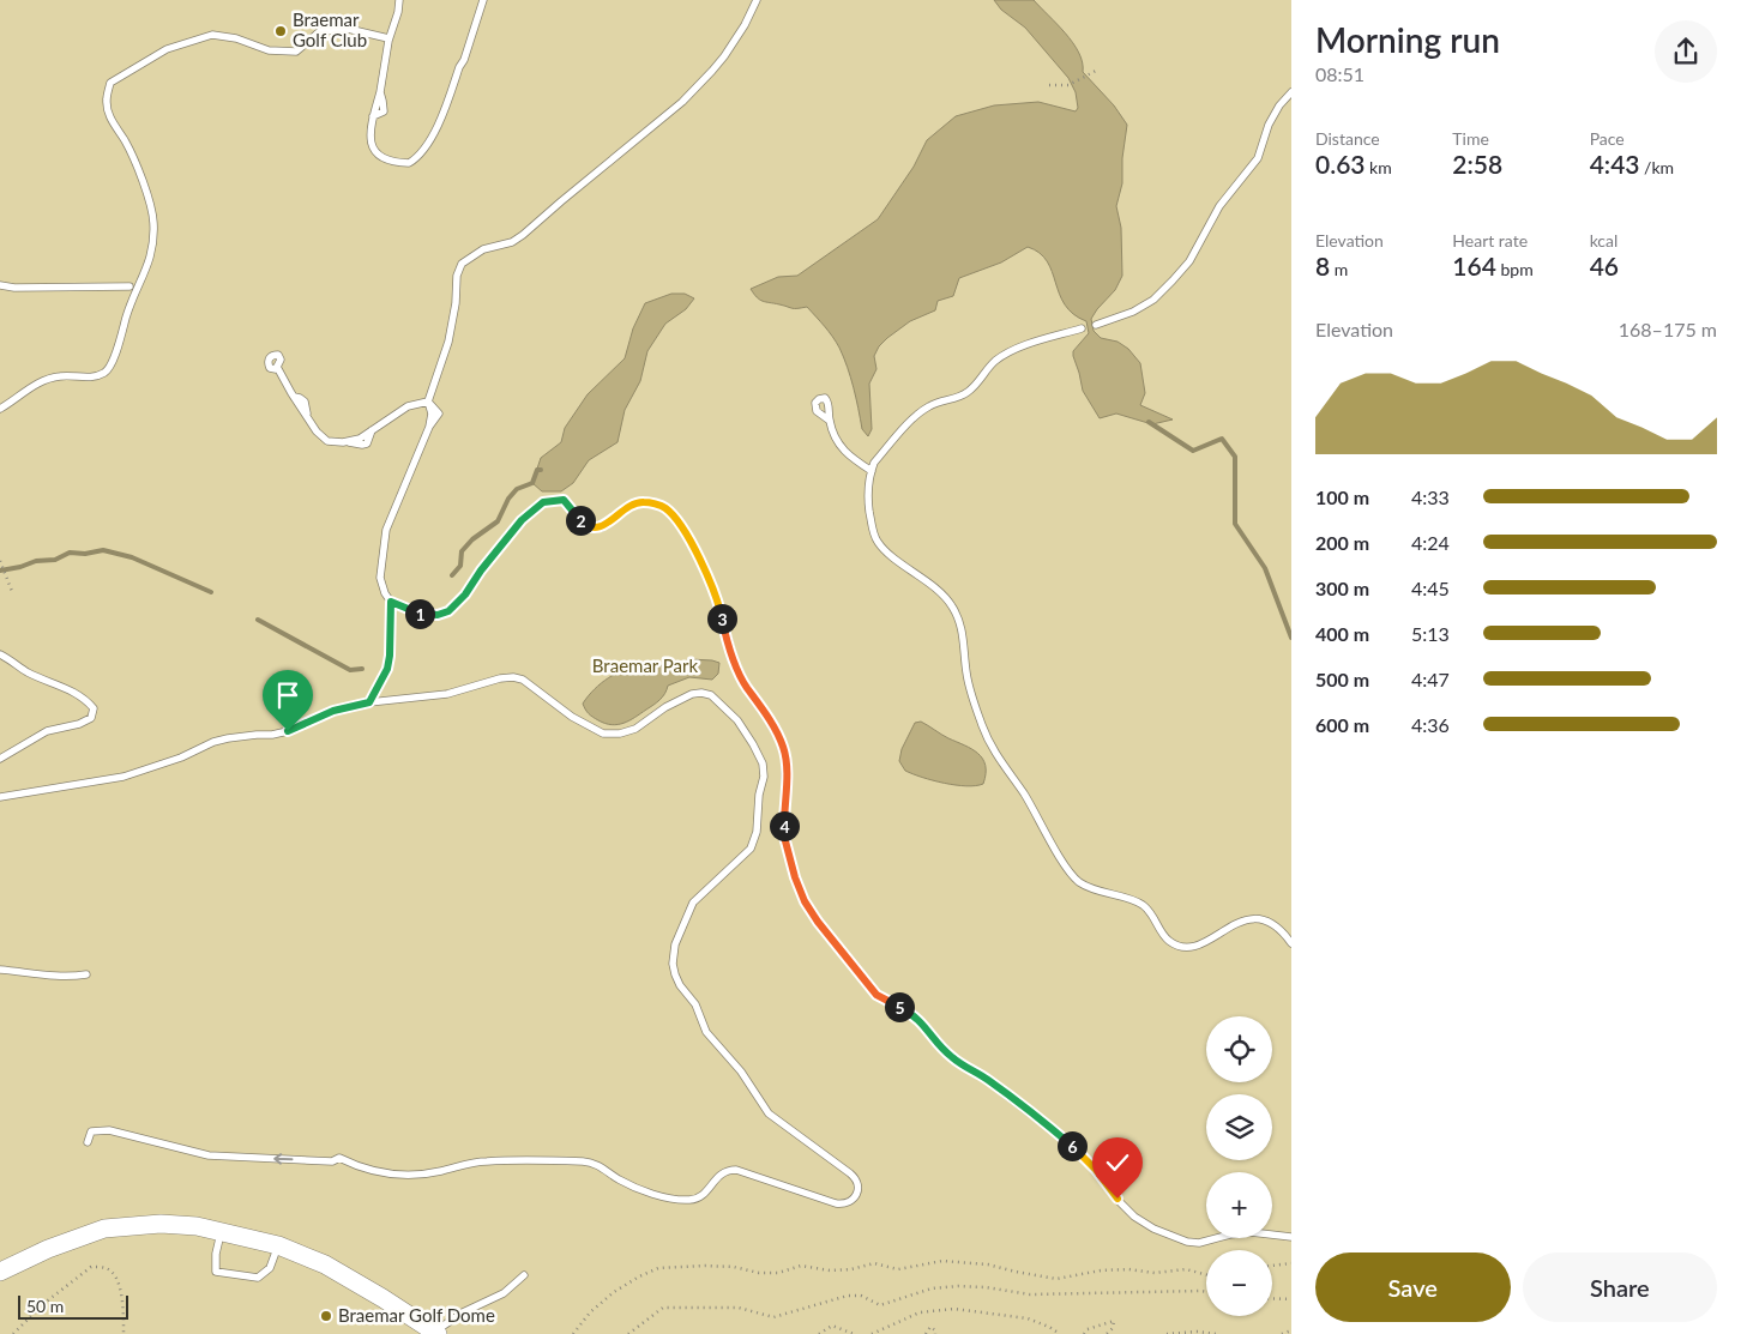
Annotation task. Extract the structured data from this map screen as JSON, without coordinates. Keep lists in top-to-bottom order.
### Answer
{
  "parks": ["Braemar Park"],
  "places": ["Braemar Golf Club", "Braemar Golf Dome"],
  "scale_bar": "50 m",
  "page": {
    "heading": ["Morning run", "08:51"],
    "stats": [
      ["Distance", "0.63 km"],
      ["Time", "2:58"],
      ["Pace", "4:43 /km"],
      ["Elevation", "8 m"],
      ["Heart rate", "164 bpm"],
      ["kcal", "46"]
    ],
    "chart": ["Elevation", "168–175 m"],
    "list": [
      {
        "name": "100 m",
        "note": "4:33"
      },
      {
        "name": "200 m",
        "note": "4:24"
      },
      {
        "name": "300 m",
        "note": "4:45"
      },
      {
        "name": "400 m",
        "note": "5:13"
      },
      {
        "name": "500 m",
        "note": "4:47"
      },
      {
        "name": "600 m",
        "note": "4:36"
      }
    ],
    "pins": [
      "2",
      "1",
      "3",
      "4",
      "5",
      "6"
    ],
    "map_buttons": ["+", "−"],
    "buttons": ["Save", "Share"],
    "scale": "50 m"
  }
}
